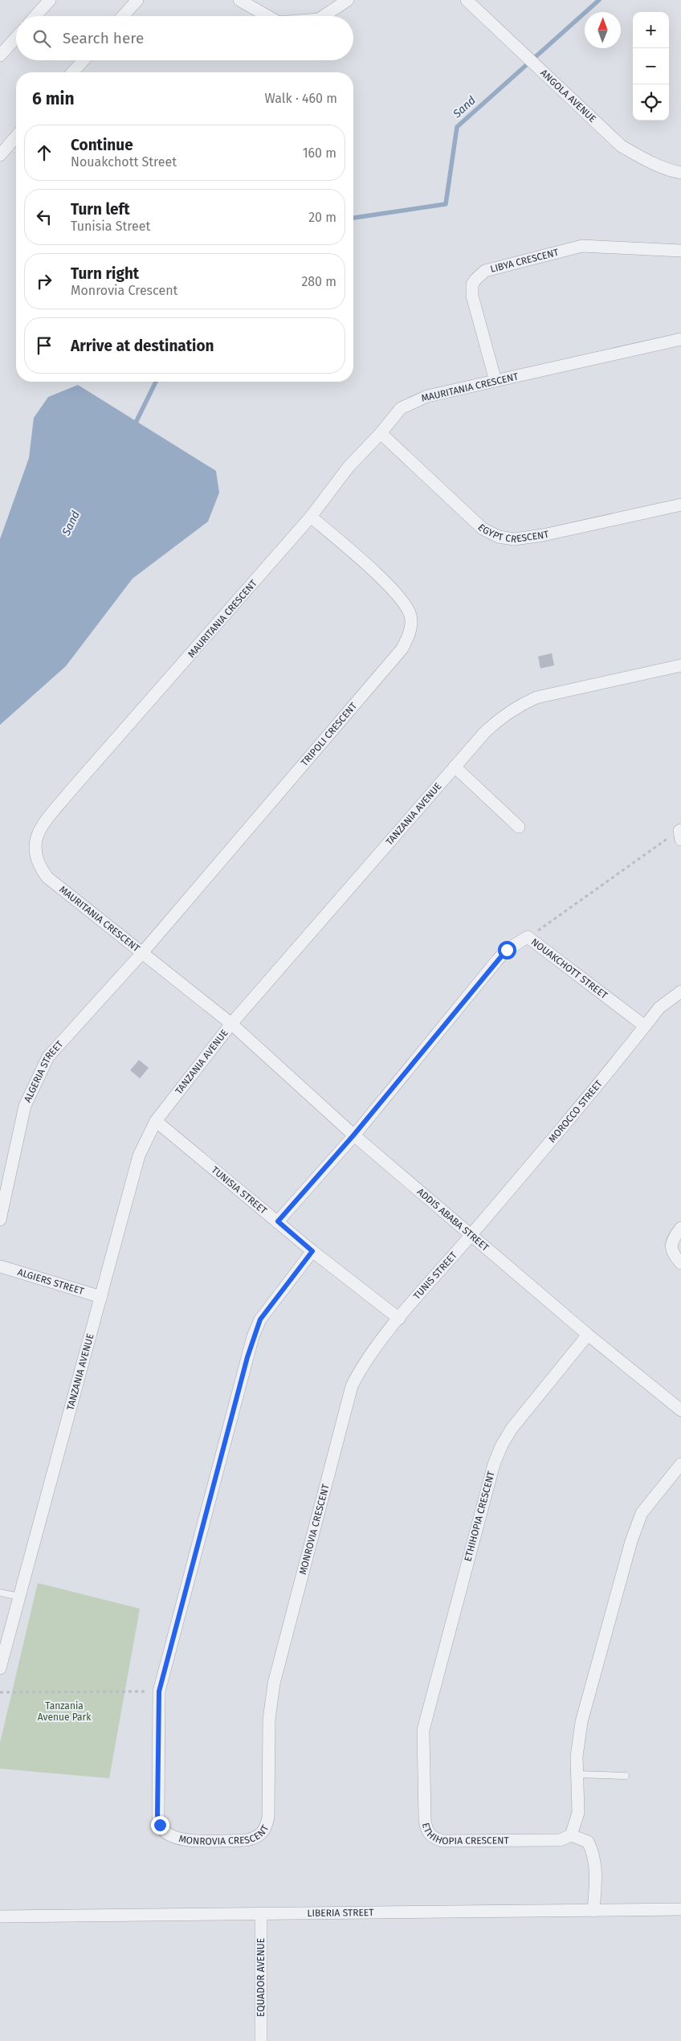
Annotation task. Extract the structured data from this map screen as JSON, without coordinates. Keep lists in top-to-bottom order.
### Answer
{
  "streets": {
    "street": [
      "ANGOLA AVENUE",
      "LIBYA CRESCENT",
      "MAURITANIA CRESCENT",
      "EGYPT CRESCENT",
      "TRIPOLI CRESCENT",
      "TANZANIA AVENUE",
      "NOUAKCHOTT STREET",
      "ALGERIA STREET",
      "MOROCCO STREET",
      "TUNISIA STREET",
      "ADDIS ABABA STREET",
      "TUNIS STREET",
      "ALGIERS STREET",
      "ETHIHOPIA CRESCENT",
      "MONROVIA CRESCENT",
      "LIBERIA STREET",
      "EQUADOR AVENUE"
    ]
  },
  "crossings": [
    ["LIBYA CRESCENT", "MAURITANIA CRESCENT"],
    ["MAURITANIA CRESCENT", "EGYPT CRESCENT"],
    ["MAURITANIA CRESCENT", "TRIPOLI CRESCENT"],
    ["MAURITANIA CRESCENT", "TANZANIA AVENUE"],
    ["MAURITANIA CRESCENT", "ALGERIA STREET"],
    ["MAURITANIA CRESCENT", "ADDIS ABABA STREET"],
    ["TRIPOLI CRESCENT", "ALGERIA STREET"],
    ["TANZANIA AVENUE", "TUNISIA STREET"],
    ["TANZANIA AVENUE", "ADDIS ABABA STREET"],
    ["TANZANIA AVENUE", "ALGIERS STREET"],
    ["NOUAKCHOTT STREET", "MOROCCO STREET"],
    ["NOUAKCHOTT STREET", "TUNISIA STREET"],
    ["NOUAKCHOTT STREET", "ADDIS ABABA STREET"],
    ["MOROCCO STREET", "ADDIS ABABA STREET"],
    ["MOROCCO STREET", "TUNIS STREET"],
    ["TUNISIA STREET", "TUNIS STREET"],
    ["TUNISIA STREET", "MONROVIA CRESCENT"],
    ["ADDIS ABABA STREET", "TUNIS STREET"],
    ["ADDIS ABABA STREET", "ETHIHOPIA CRESCENT"],
    ["TUNIS STREET", "MONROVIA CRESCENT"],
    ["LIBERIA STREET", "EQUADOR AVENUE"]
  ],
  "water": ["Sand"],
  "parks": ["Tanzania Avenue Park"],
  "north": "top",
  "page": {
    "map_buttons": ["+", "−"],
    "search": "Search here",
    "heading": ["6 min", "Walk · 460 m"],
    "list": [
      ["Continue", "Nouakchott Street", "160 m"],
      ["Turn left", "Tunisia Street", "20 m"],
      ["Turn right", "Monrovia Crescent", "280 m"],
      "Arrive at destination"
    ]
  }
}
